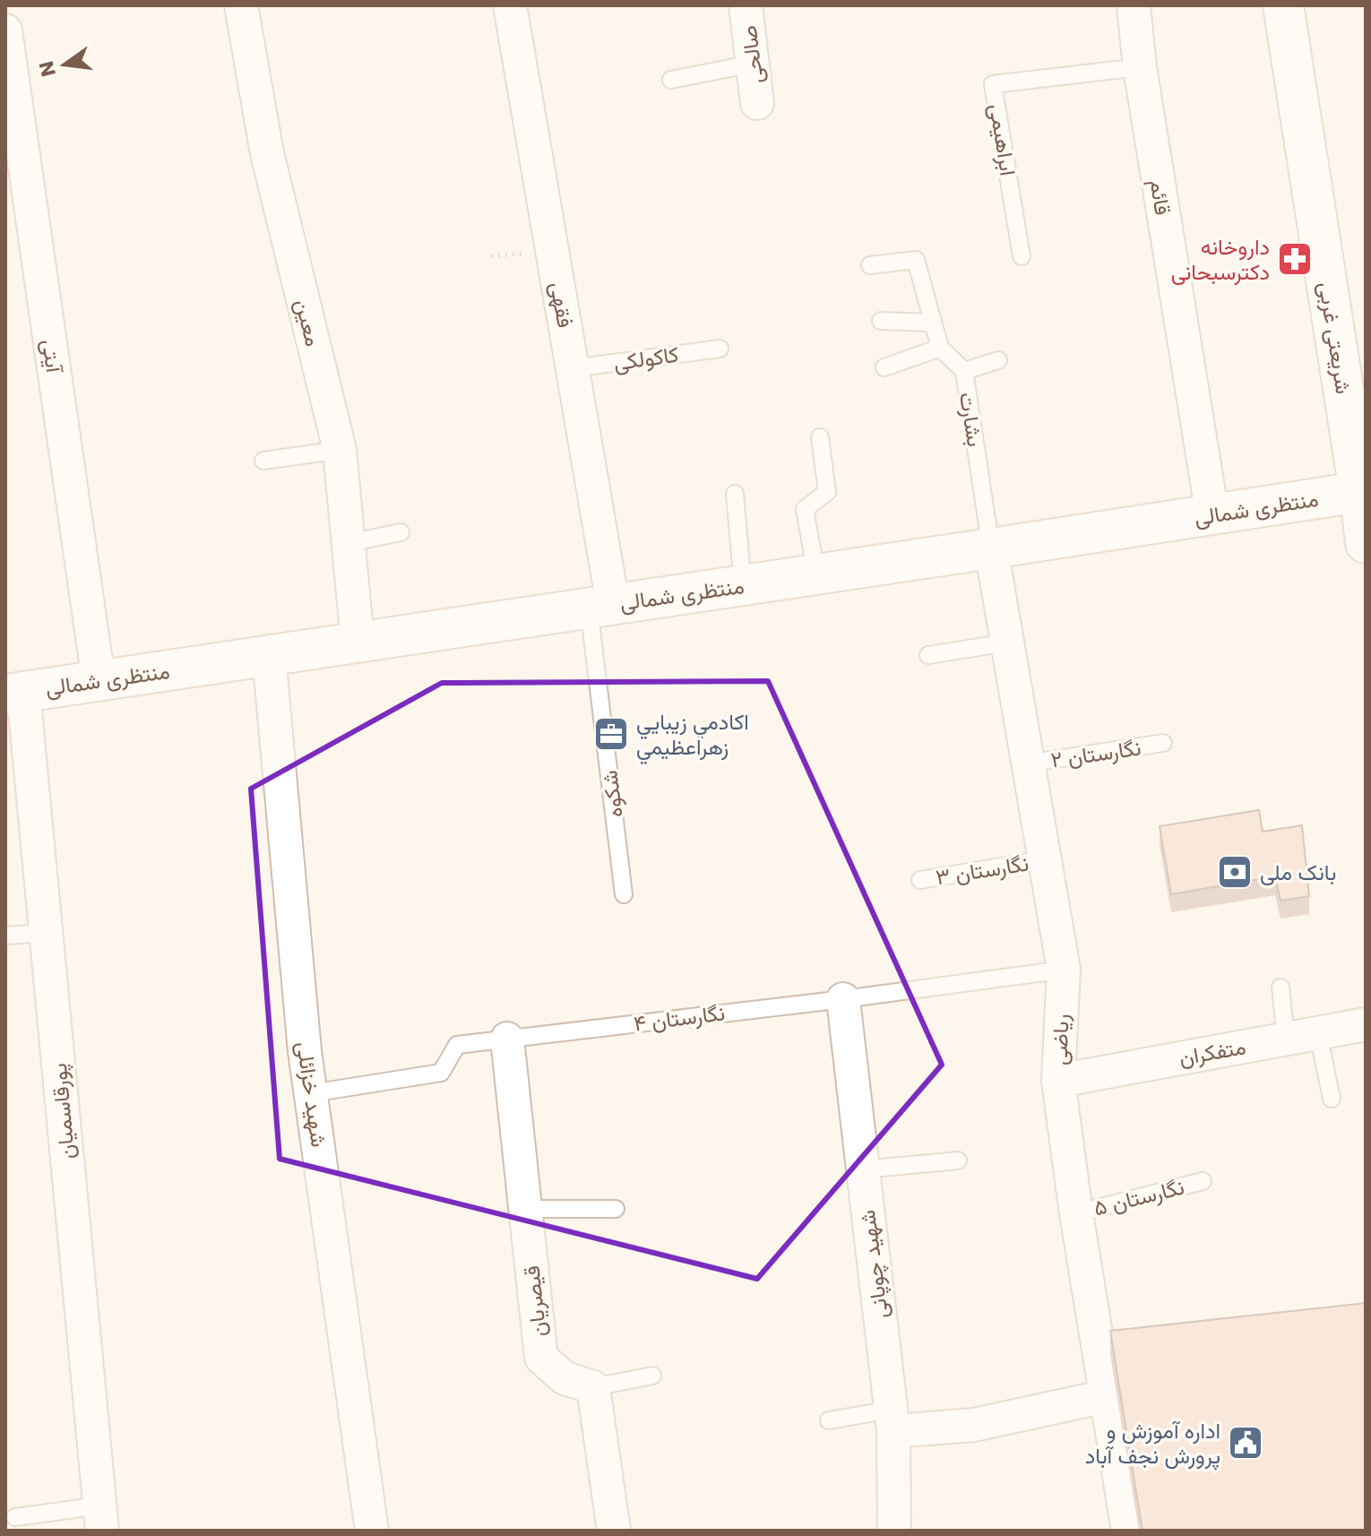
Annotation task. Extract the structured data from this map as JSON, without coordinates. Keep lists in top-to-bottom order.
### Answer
{
  "streets": {
    "main road": ["شریعتی غربی", "منتظری شمالی"],
    "street": [
      "صالحی",
      "قائم",
      "فقهی",
      "معین",
      "آیتی",
      "ریاضی",
      "متفکران",
      "شهید خزائلی",
      "پورقاسمیان",
      "شهید چوپانی",
      "قیصریان"
    ],
    "lane": [
      "ابراهیمی",
      "کاکولکی",
      "بشارت",
      "نگارستان ۲",
      "شکوه",
      "نگارستان ۳",
      "نگارستان ۴",
      "نگارستان ۵"
    ]
  },
  "crossings": [
    ["ابراهیمی", "قائم"],
    ["قائم", "منتظری شمالی"],
    ["فقهی", "کاکولکی"],
    ["فقهی", "منتظری شمالی"],
    ["فقهی", "شکوه"],
    ["معین", "منتظری شمالی"],
    ["شریعتی غربی", "منتظری شمالی"],
    ["آیتی", "منتظری شمالی"],
    ["بشارت", "منتظری شمالی"],
    ["بشارت", "ریاضی"],
    ["منتظری شمالی", "شکوه"],
    ["منتظری شمالی", "ریاضی"],
    ["منتظری شمالی", "شهید خزائلی"],
    ["منتظری شمالی", "پورقاسمیان"],
    ["نگارستان ۲", "ریاضی"],
    ["نگارستان ۳", "ریاضی"],
    ["نگارستان ۴", "ریاضی"],
    ["نگارستان ۴", "شهید خزائلی"],
    ["نگارستان ۴", "شهید چوپانی"],
    ["نگارستان ۴", "قیصریان"],
    ["ریاضی", "متفکران"],
    ["ریاضی", "نگارستان ۵"]
  ],
  "places": {
    "pharmacy": ["داروخانه دکترسبحانی"],
    "office": ["اكادمي زيبايي زهراعظيمي"],
    "bank": ["بانک ملی"],
    "public building": ["اداره آموزش و پرورش نجف آباد"]
  },
  "north": "left"
}
